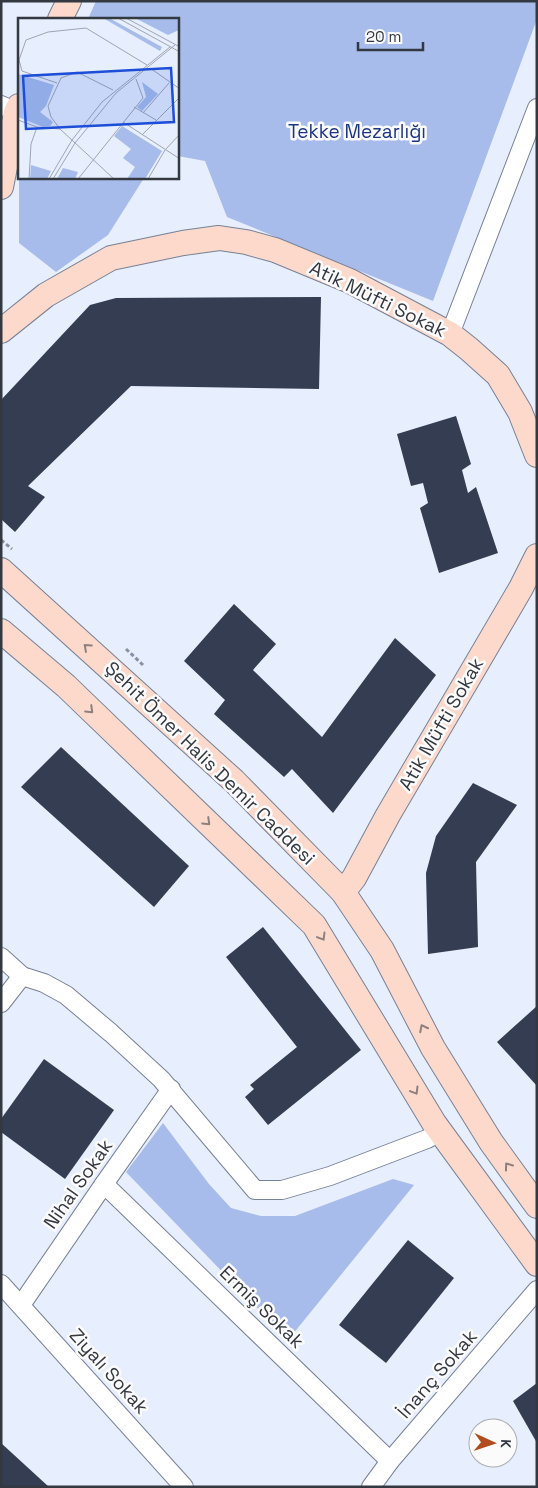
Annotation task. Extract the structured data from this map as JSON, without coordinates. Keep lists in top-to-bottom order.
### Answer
{
  "streets": {
    "main road": ["Atik Müfti Sokak", "Şehit Ömer Halis Demir Caddesi"],
    "street": [
      "Nihal Sokak",
      "Ermiş Sokak",
      "Ziyalı Sokak",
      "İnanç Sokak"
    ]
  },
  "crossings": [
    ["Atik Müfti Sokak", "Şehit Ömer Halis Demir Caddesi"],
    ["Nihal Sokak", "Ermiş Sokak"],
    ["Nihal Sokak", "Ziyalı Sokak"],
    ["Ermiş Sokak", "İnanç Sokak"]
  ],
  "parks": ["Tekke Mezarlığı"],
  "scale_bar": "20 m",
  "north": "right"
}
